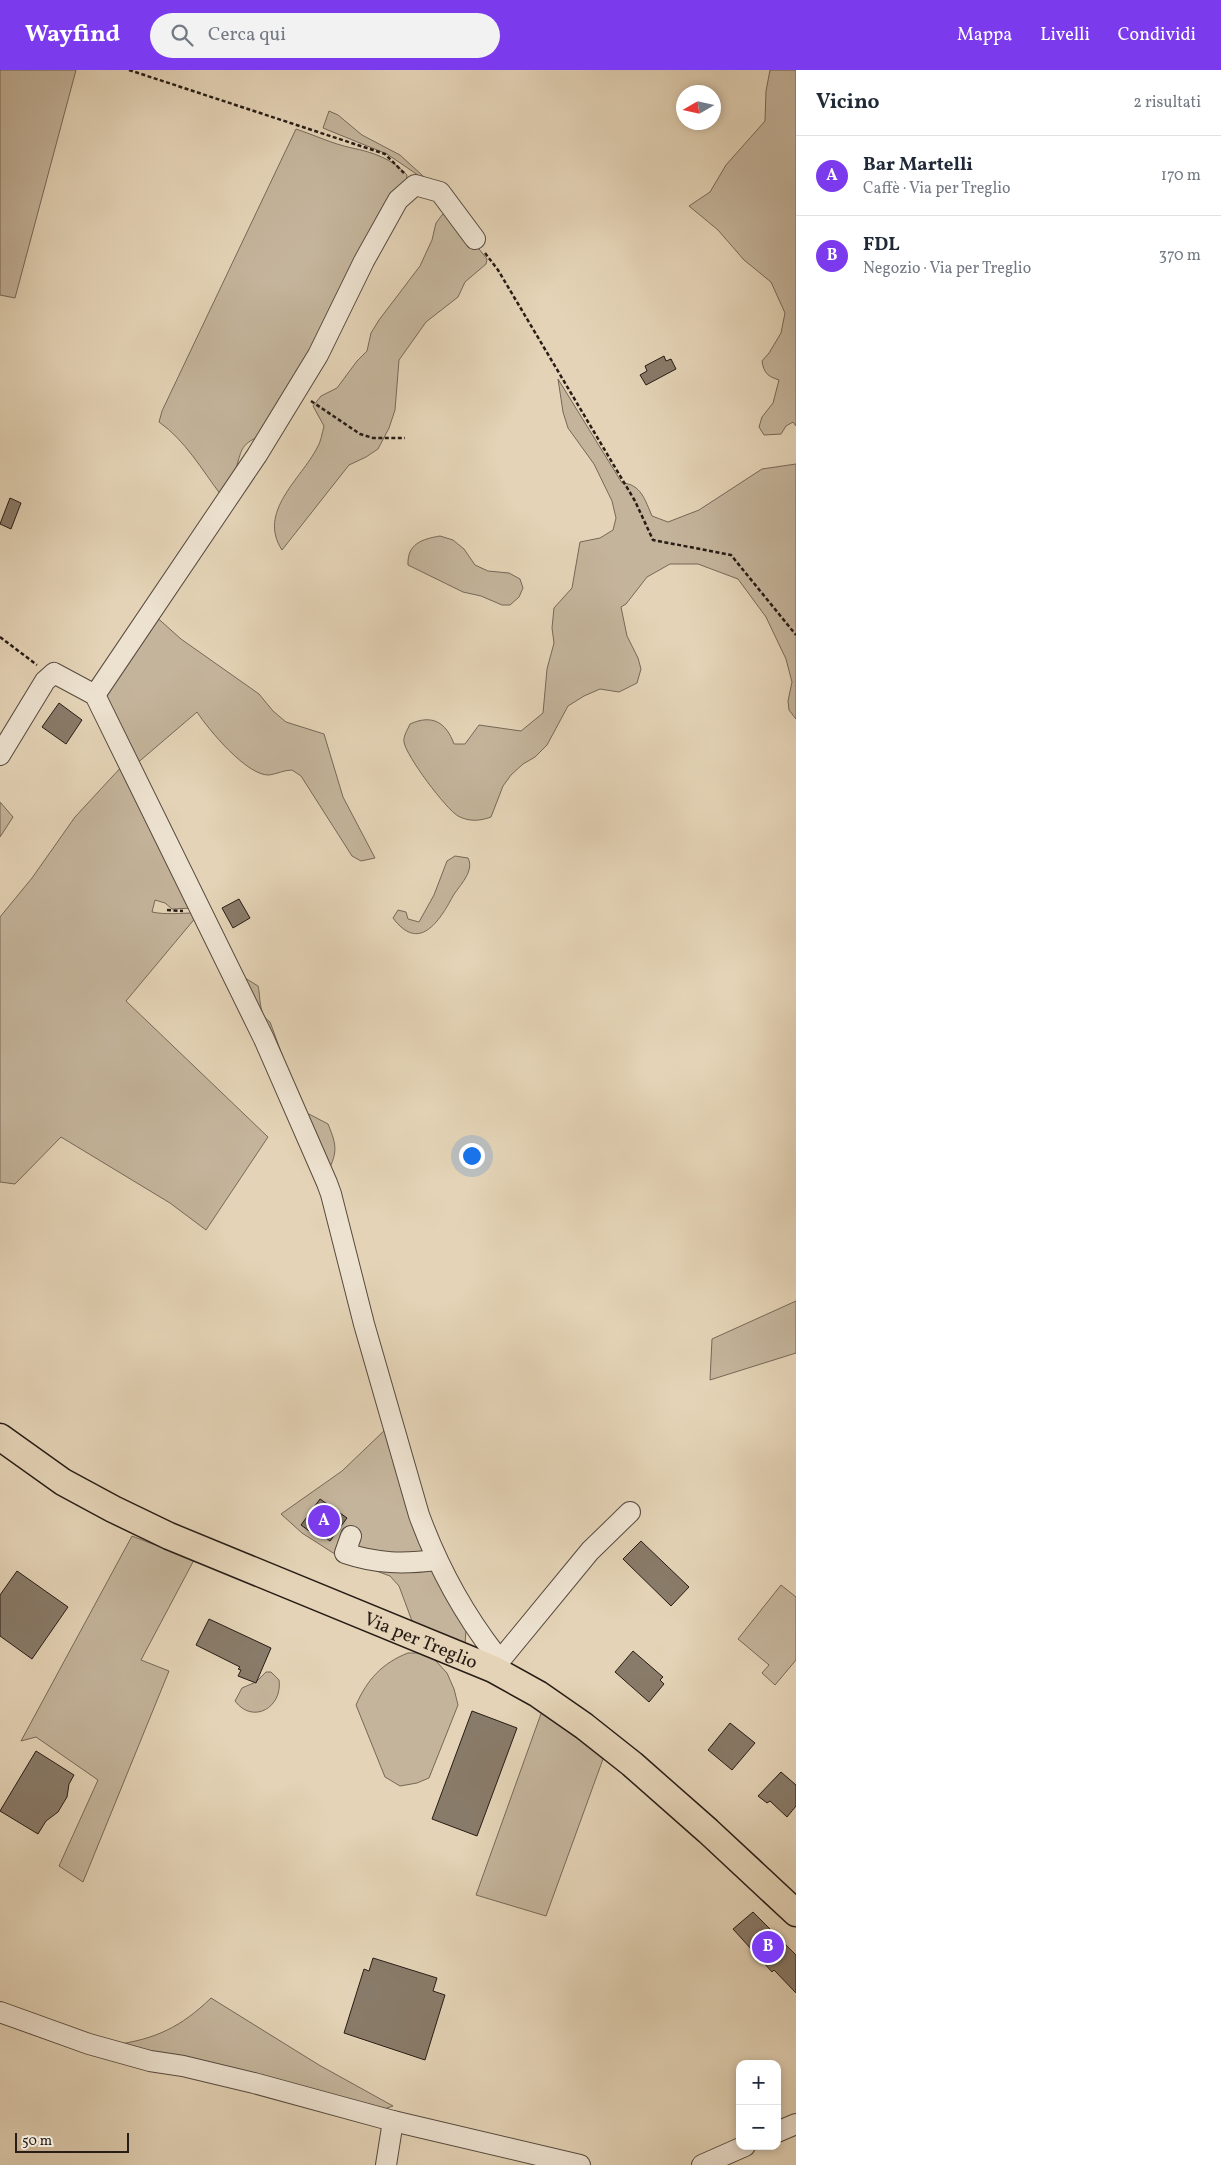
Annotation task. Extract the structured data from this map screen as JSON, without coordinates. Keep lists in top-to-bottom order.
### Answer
{
  "streets": {
    "main road": ["Via per Treglio"]
  },
  "scale_bar": "50 m",
  "north": "left",
  "page": {
    "header": "Wayfind",
    "search": "Cerca qui",
    "nav": ["Mappa", "Livelli", "Condividi"],
    "heading": ["Vicino", "2 risultati"],
    "list": [
      {
        "mark": "A",
        "name": "Bar Martelli",
        "note": "Caffè · Via per Treglio",
        "value": "170 m"
      },
      {
        "mark": "B",
        "name": "FDL",
        "note": "Negozio · Via per Treglio",
        "value": "370 m"
      }
    ],
    "pins": ["A", "B"],
    "map_buttons": ["+", "−"],
    "scale": "50 m"
  }
}
